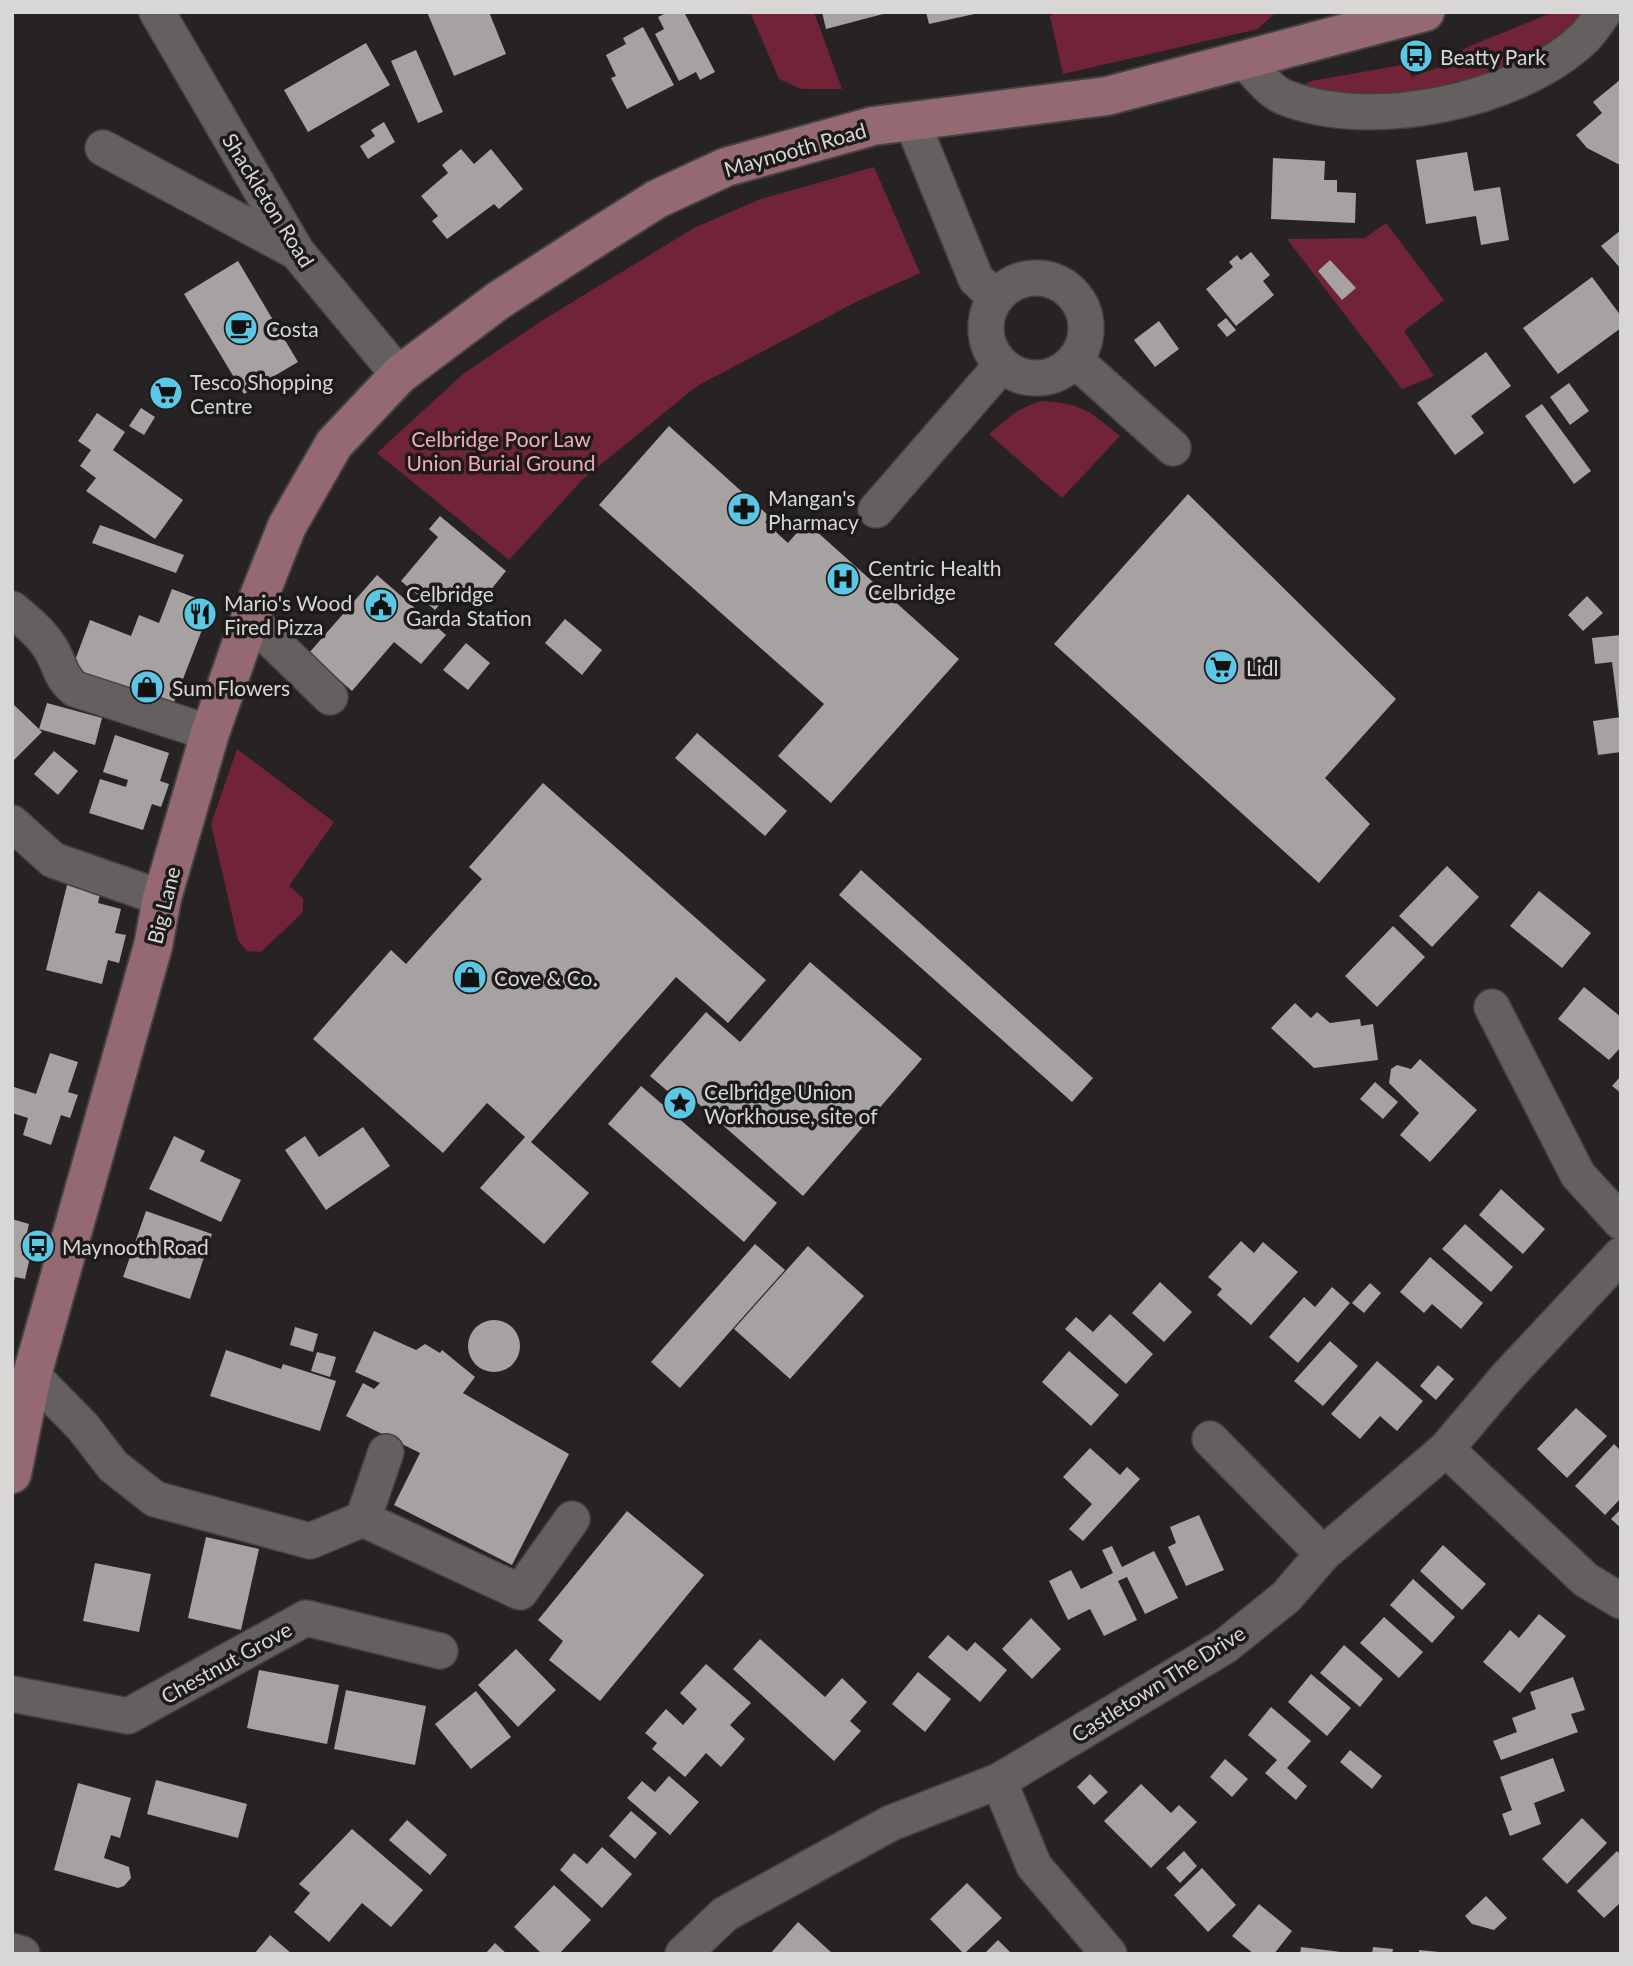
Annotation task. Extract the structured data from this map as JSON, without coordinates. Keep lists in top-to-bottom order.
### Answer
{
  "streets": {
    "main road": ["Maynooth Road", "Big Lane"],
    "street": ["Shackleton Road", "Chestnut Grove", "Castletown The Drive"]
  },
  "crossings": [
    ["Maynooth Road", "Shackleton Road"],
    ["Maynooth Road", "Big Lane"],
    ["Shackleton Road", "Big Lane"]
  ],
  "parks": ["Celbridge Poor Law Union Burial Ground"],
  "places": {
    "bus stop": ["Beatty Park", "Maynooth Road"],
    "cafe": ["Costa"],
    "supermarket": ["Tesco Shopping Centre", "Lidl"],
    "pharmacy": ["Mangan's Pharmacy"],
    "hospital": ["Centric Health Celbridge"],
    "public building": ["Celbridge Garda Station"],
    "restaurant": ["Mario's Wood Fired Pizza"],
    "shop": ["Sum Flowers", "Cove & Co."],
    "place": ["Celbridge Union Workhouse, site of"]
  }
}
